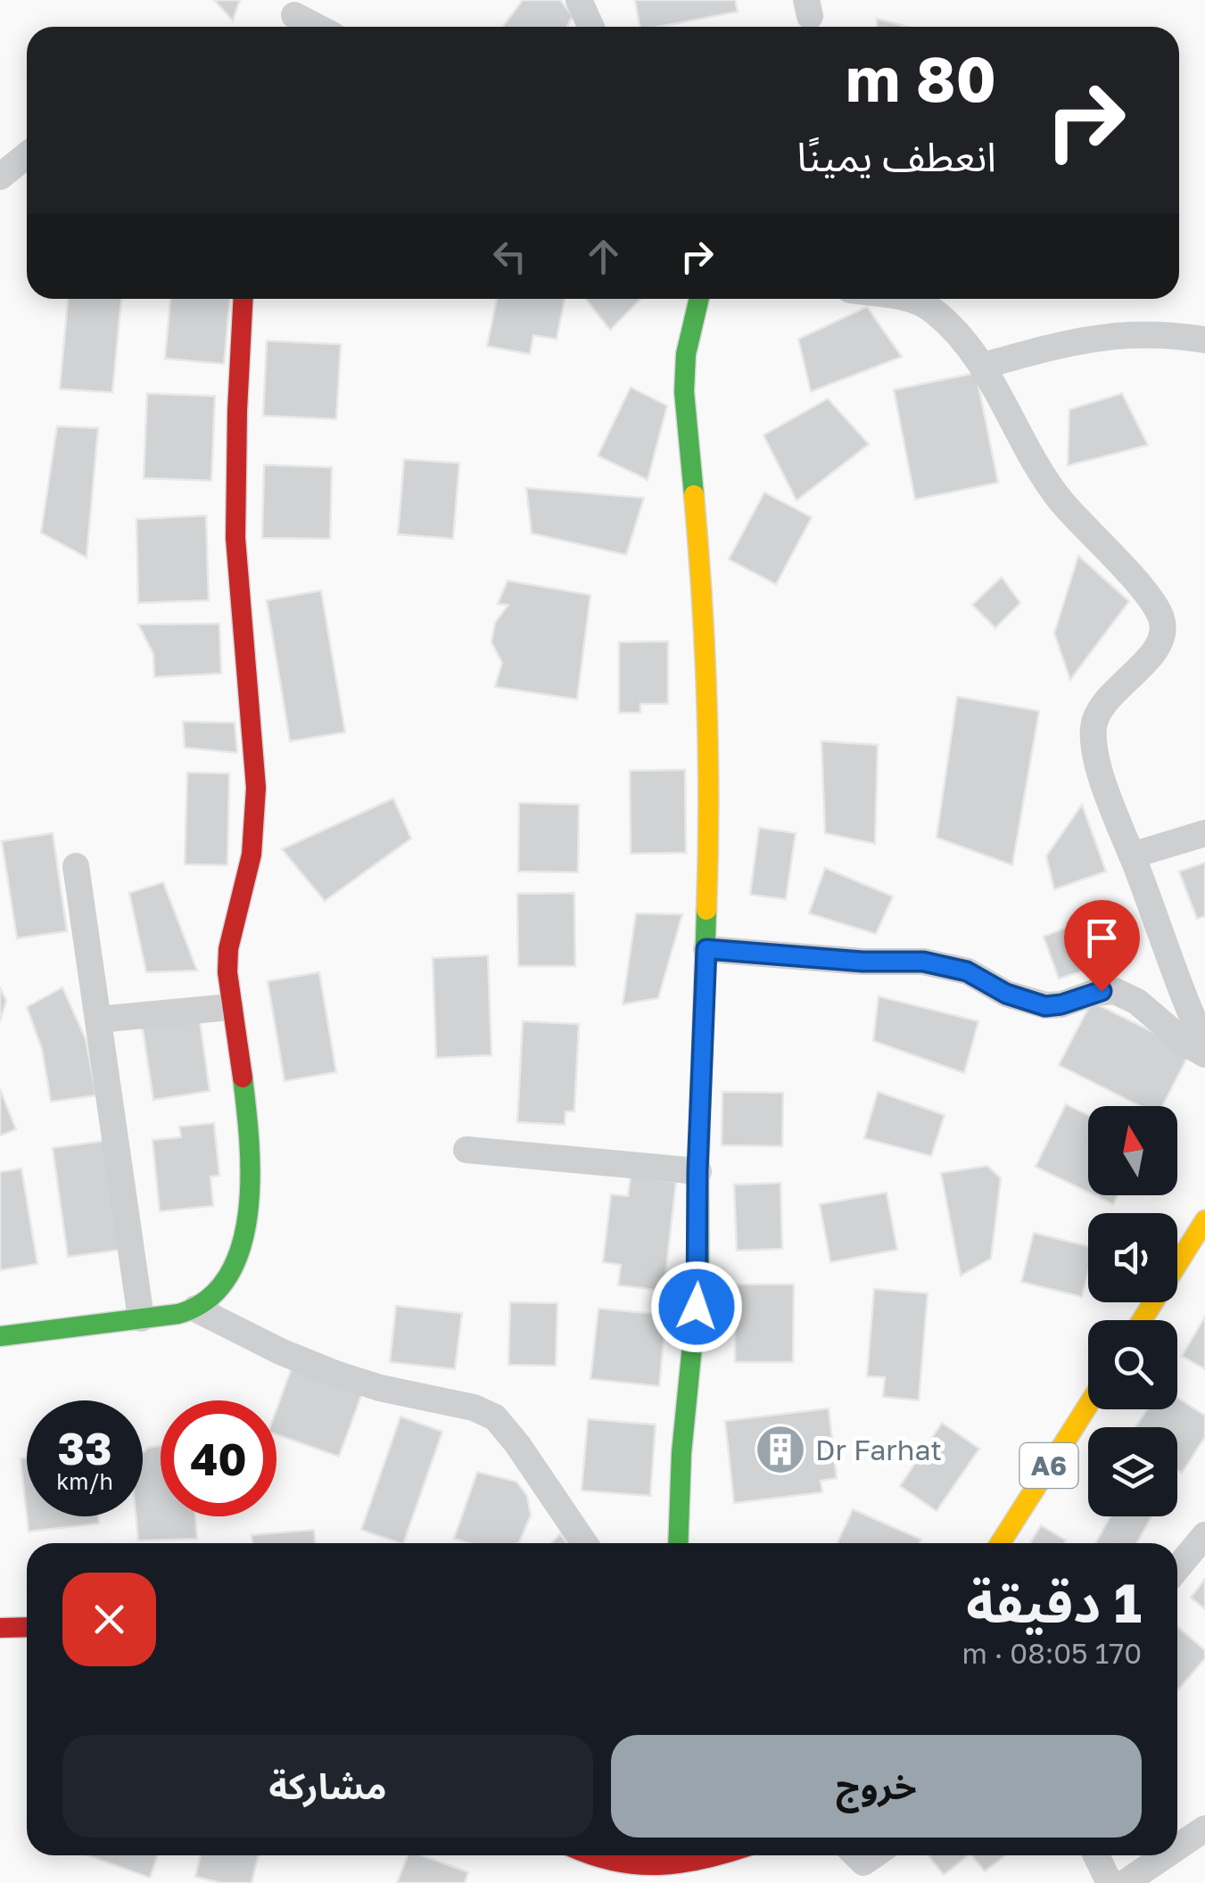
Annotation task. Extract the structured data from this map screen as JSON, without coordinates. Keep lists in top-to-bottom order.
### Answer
{
  "streets": {
    "main road": ["A6"]
  },
  "places": {
    "building": ["Dr Farhat"]
  },
  "north": "top",
  "page": {
    "turn": ["80 m", "انعطف يمينًا"],
    "speed": "33 km/h",
    "limit": "40",
    "heading": ["1 دقيقة", "170 m · 08:05"],
    "buttons": ["خروج", "مشاركة"]
  }
}
